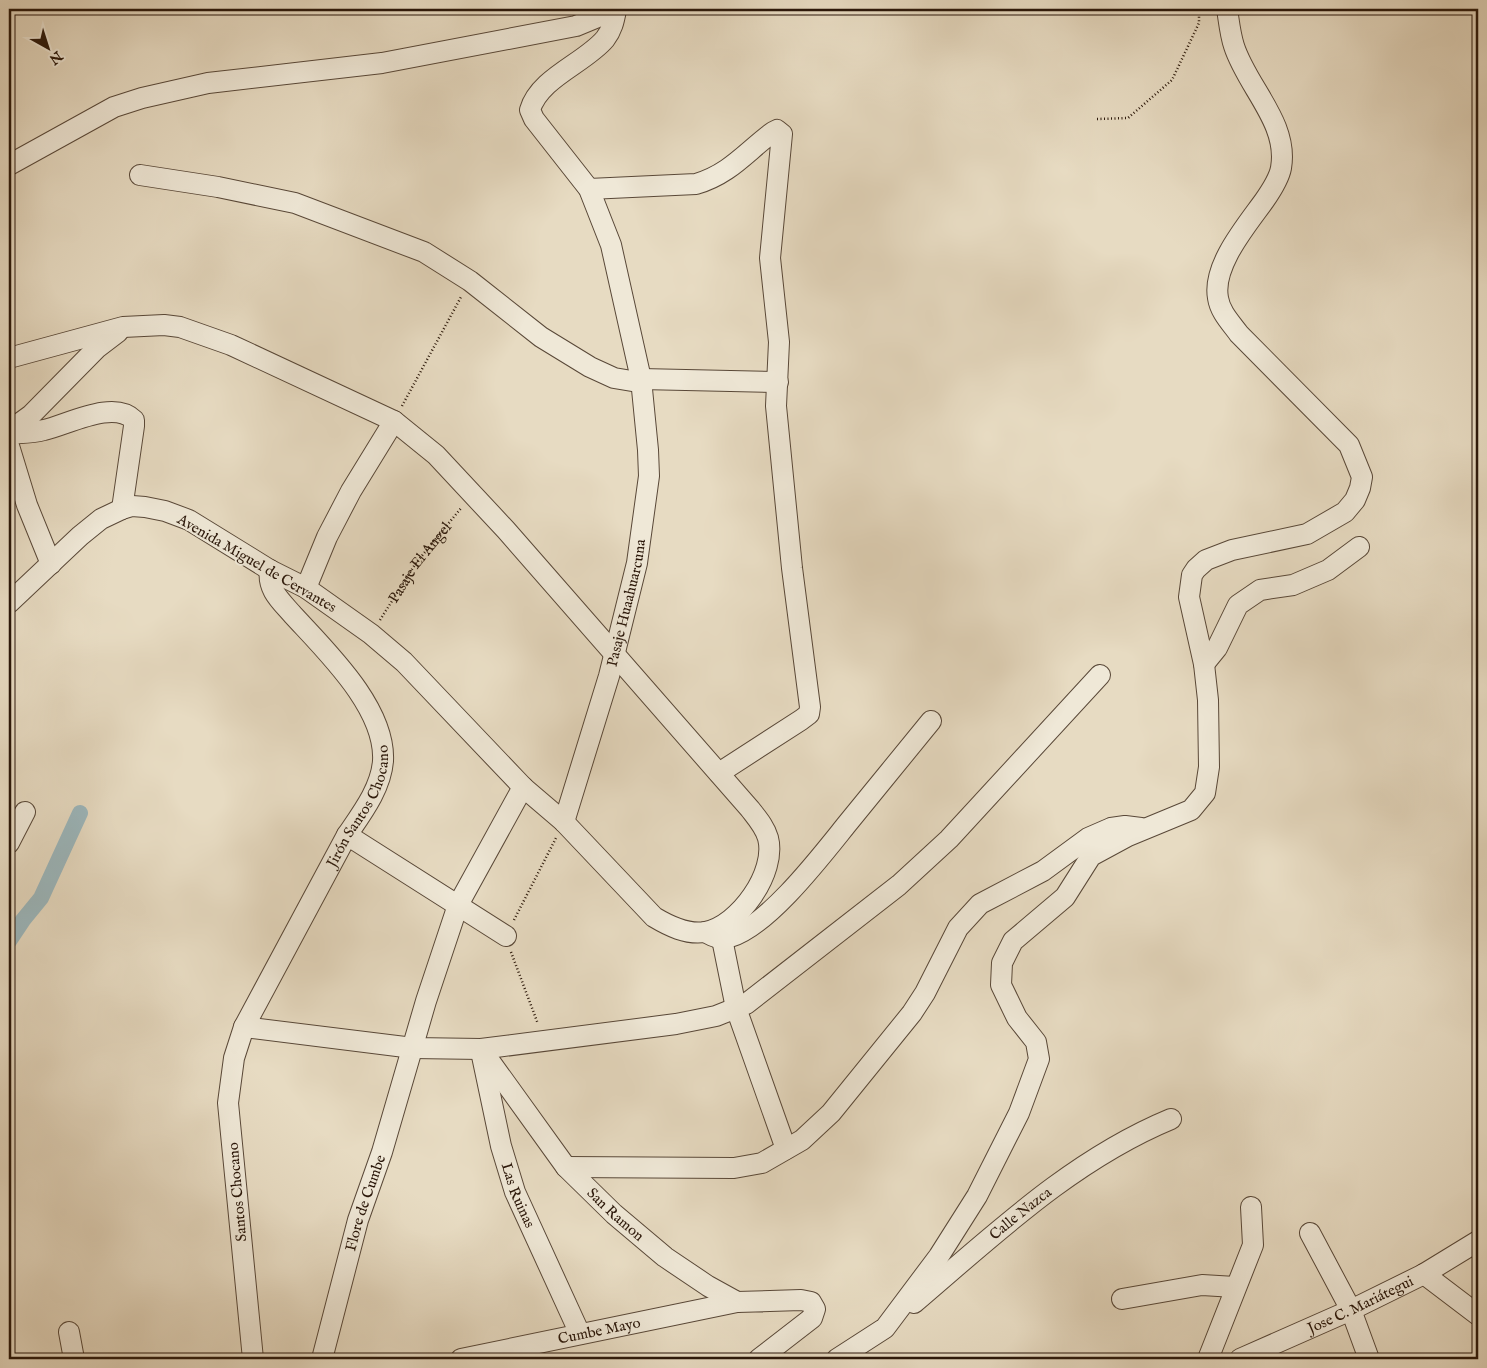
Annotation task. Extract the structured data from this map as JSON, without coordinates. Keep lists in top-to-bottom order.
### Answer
{
  "streets": {
    "street": [
      "Avenida Miguel de Cervantes",
      "Pasaje Huaahuarcuna",
      "Jirón Santos Chocano",
      "Santos Chocano",
      "Las Ruinas",
      "Flore de Cumbe",
      "Calle Nazca",
      "San Ramon",
      "Jose C. Mariátegui",
      "Cumbe Mayo"
    ],
    "path": ["Pasaje El Angel"]
  },
  "crossings": [
    ["Avenida Miguel de Cervantes", "Pasaje El Angel"],
    ["Avenida Miguel de Cervantes", "Pasaje Huaahuarcuna"],
    ["Avenida Miguel de Cervantes", "Jirón Santos Chocano"],
    ["Avenida Miguel de Cervantes", "Flore de Cumbe"],
    ["Jirón Santos Chocano", "Santos Chocano"],
    ["Las Ruinas", "San Ramon"],
    ["Las Ruinas", "Cumbe Mayo"],
    ["San Ramon", "Cumbe Mayo"]
  ],
  "north": "bottom right"
}
